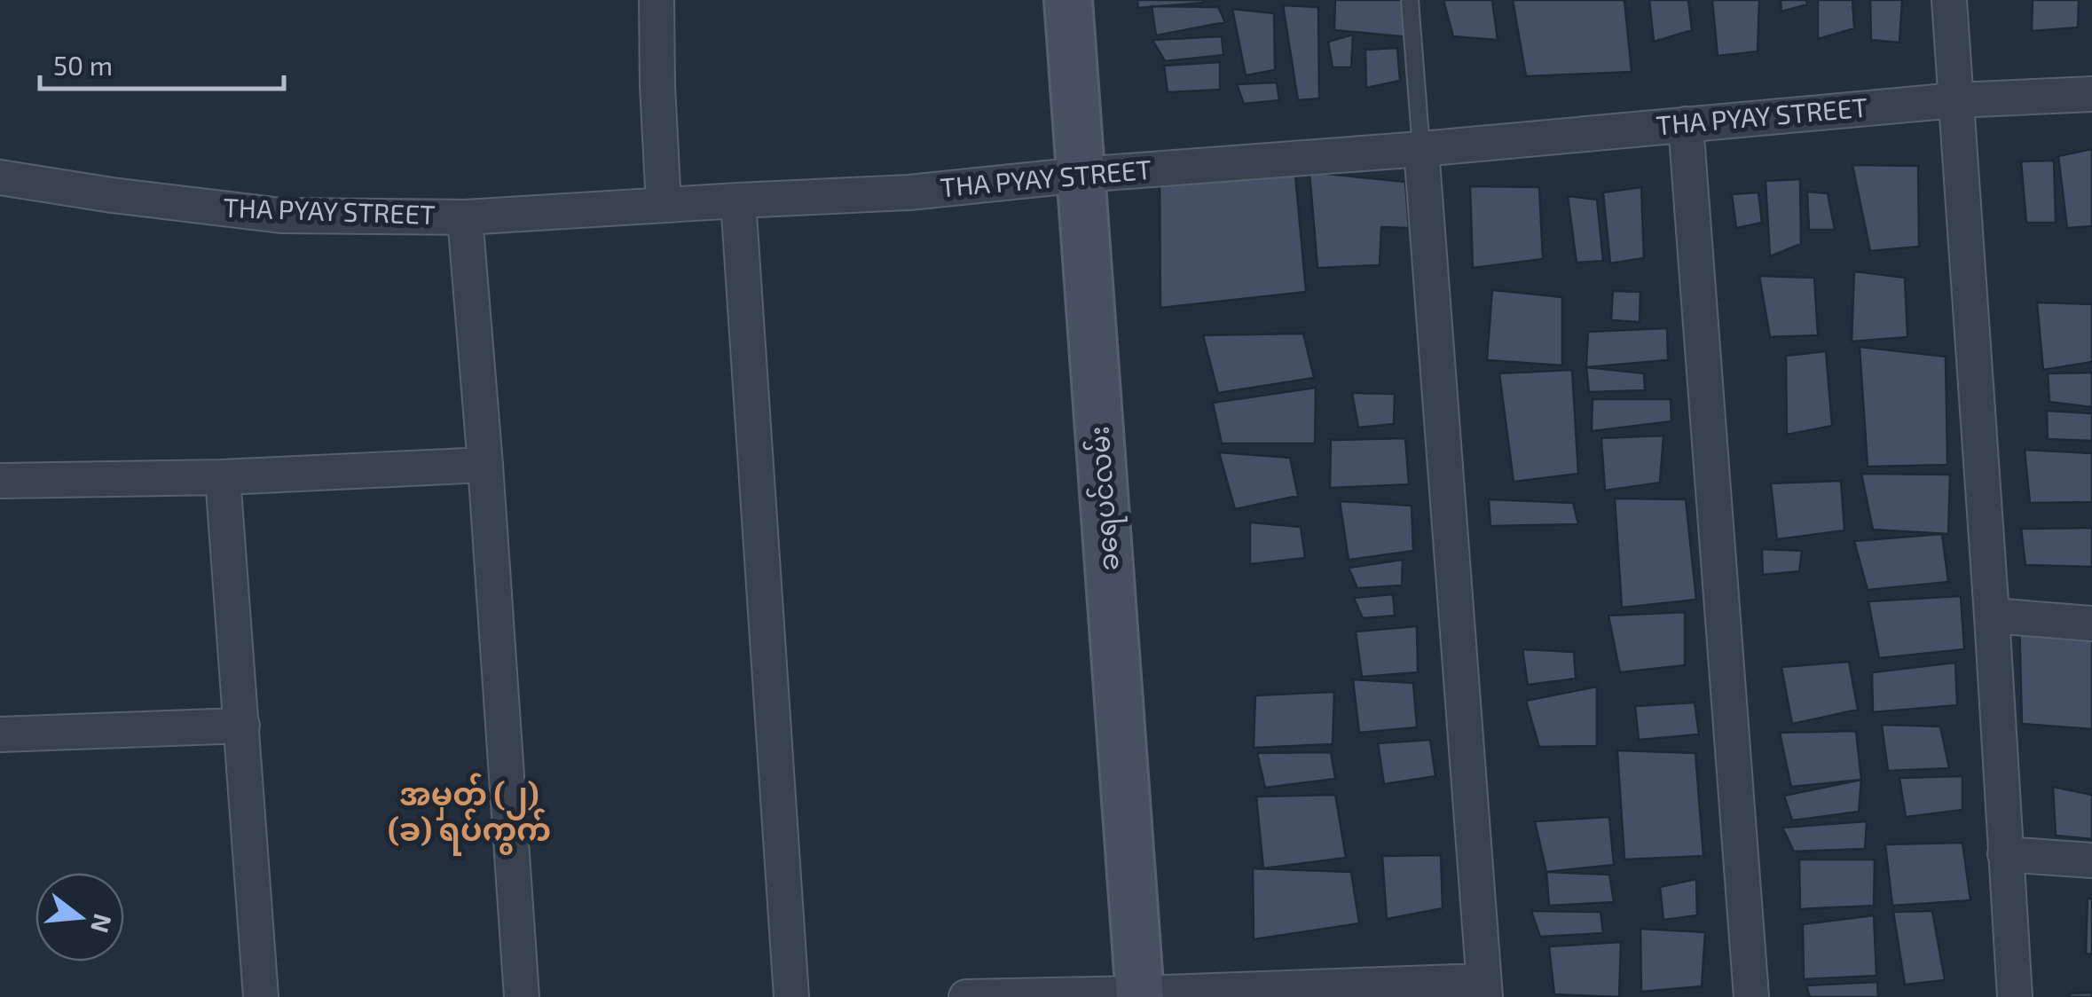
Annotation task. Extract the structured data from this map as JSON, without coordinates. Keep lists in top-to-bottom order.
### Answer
{
  "streets": {
    "main road": ["ခရေပင်လမ်း"],
    "street": ["THA PYAY STREET"]
  },
  "crossings": [
    ["THA PYAY STREET", "ခရေပင်လမ်း"]
  ],
  "districts": ["အမှတ် (၂) (ခ) ရပ်ကွက်"],
  "scale_bar": "50 m",
  "north": "right"
}
